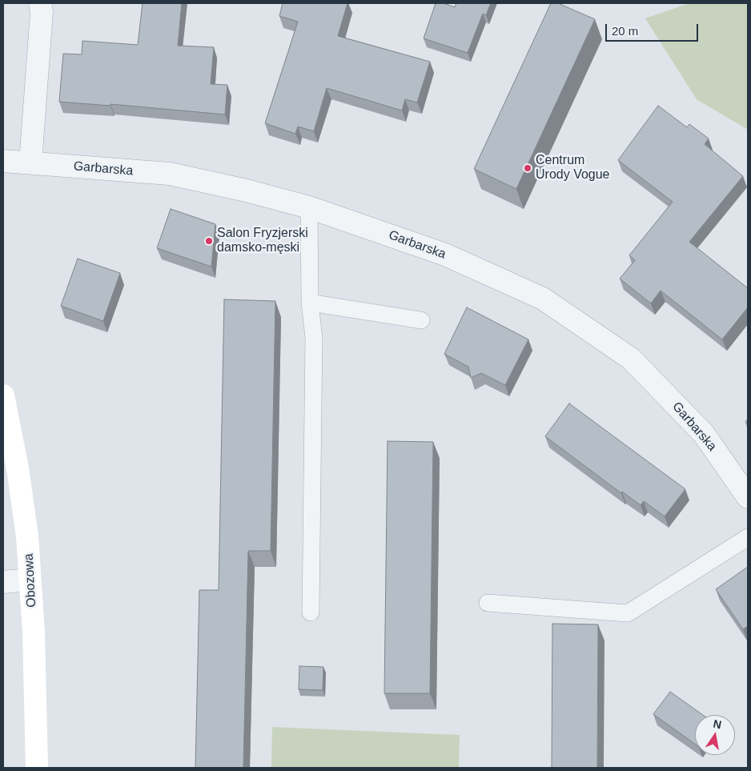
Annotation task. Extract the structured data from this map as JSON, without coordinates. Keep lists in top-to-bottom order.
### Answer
{
  "streets": {
    "street": ["Garbarska", "Obozowa"]
  },
  "places": ["Centrum Urody Vogue", "Salon Fryzjerski damsko-męski"],
  "scale_bar": "20 m",
  "north": "top"
}
